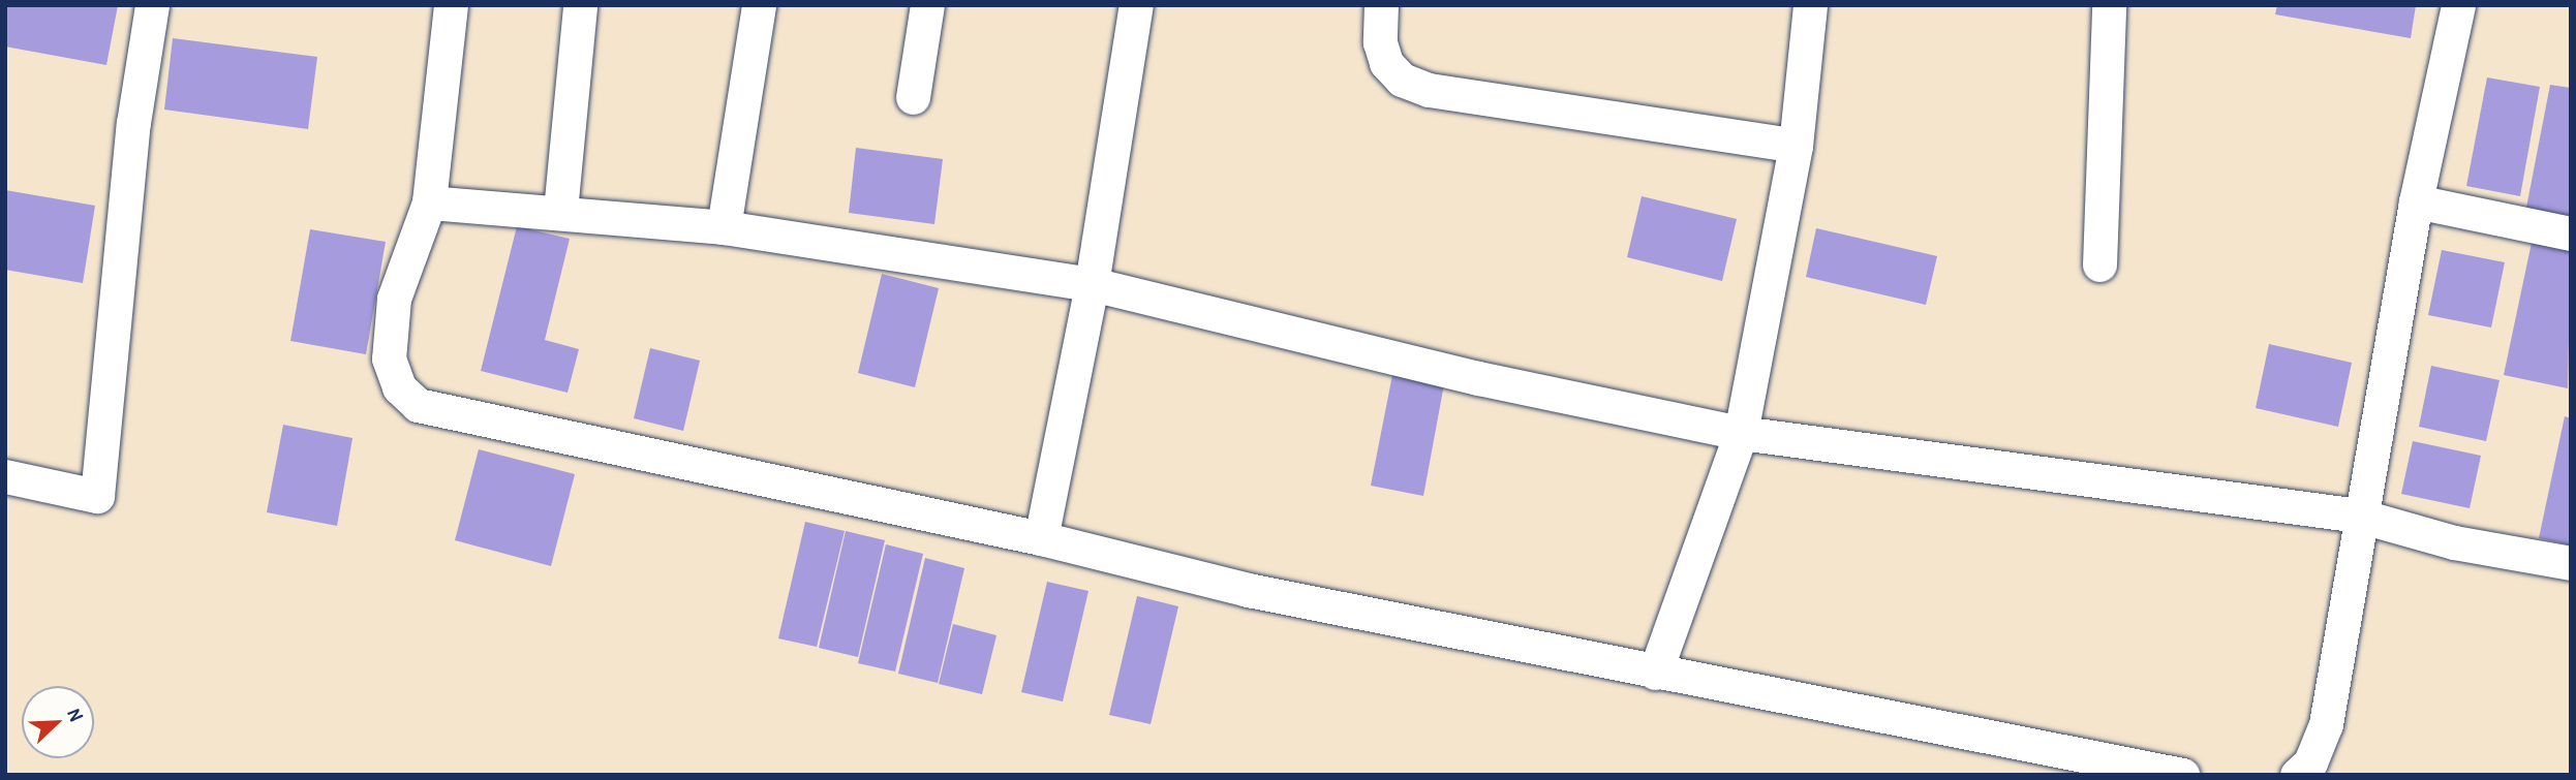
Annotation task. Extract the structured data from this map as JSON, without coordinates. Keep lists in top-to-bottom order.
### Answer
{
  "north": "top right"
}
